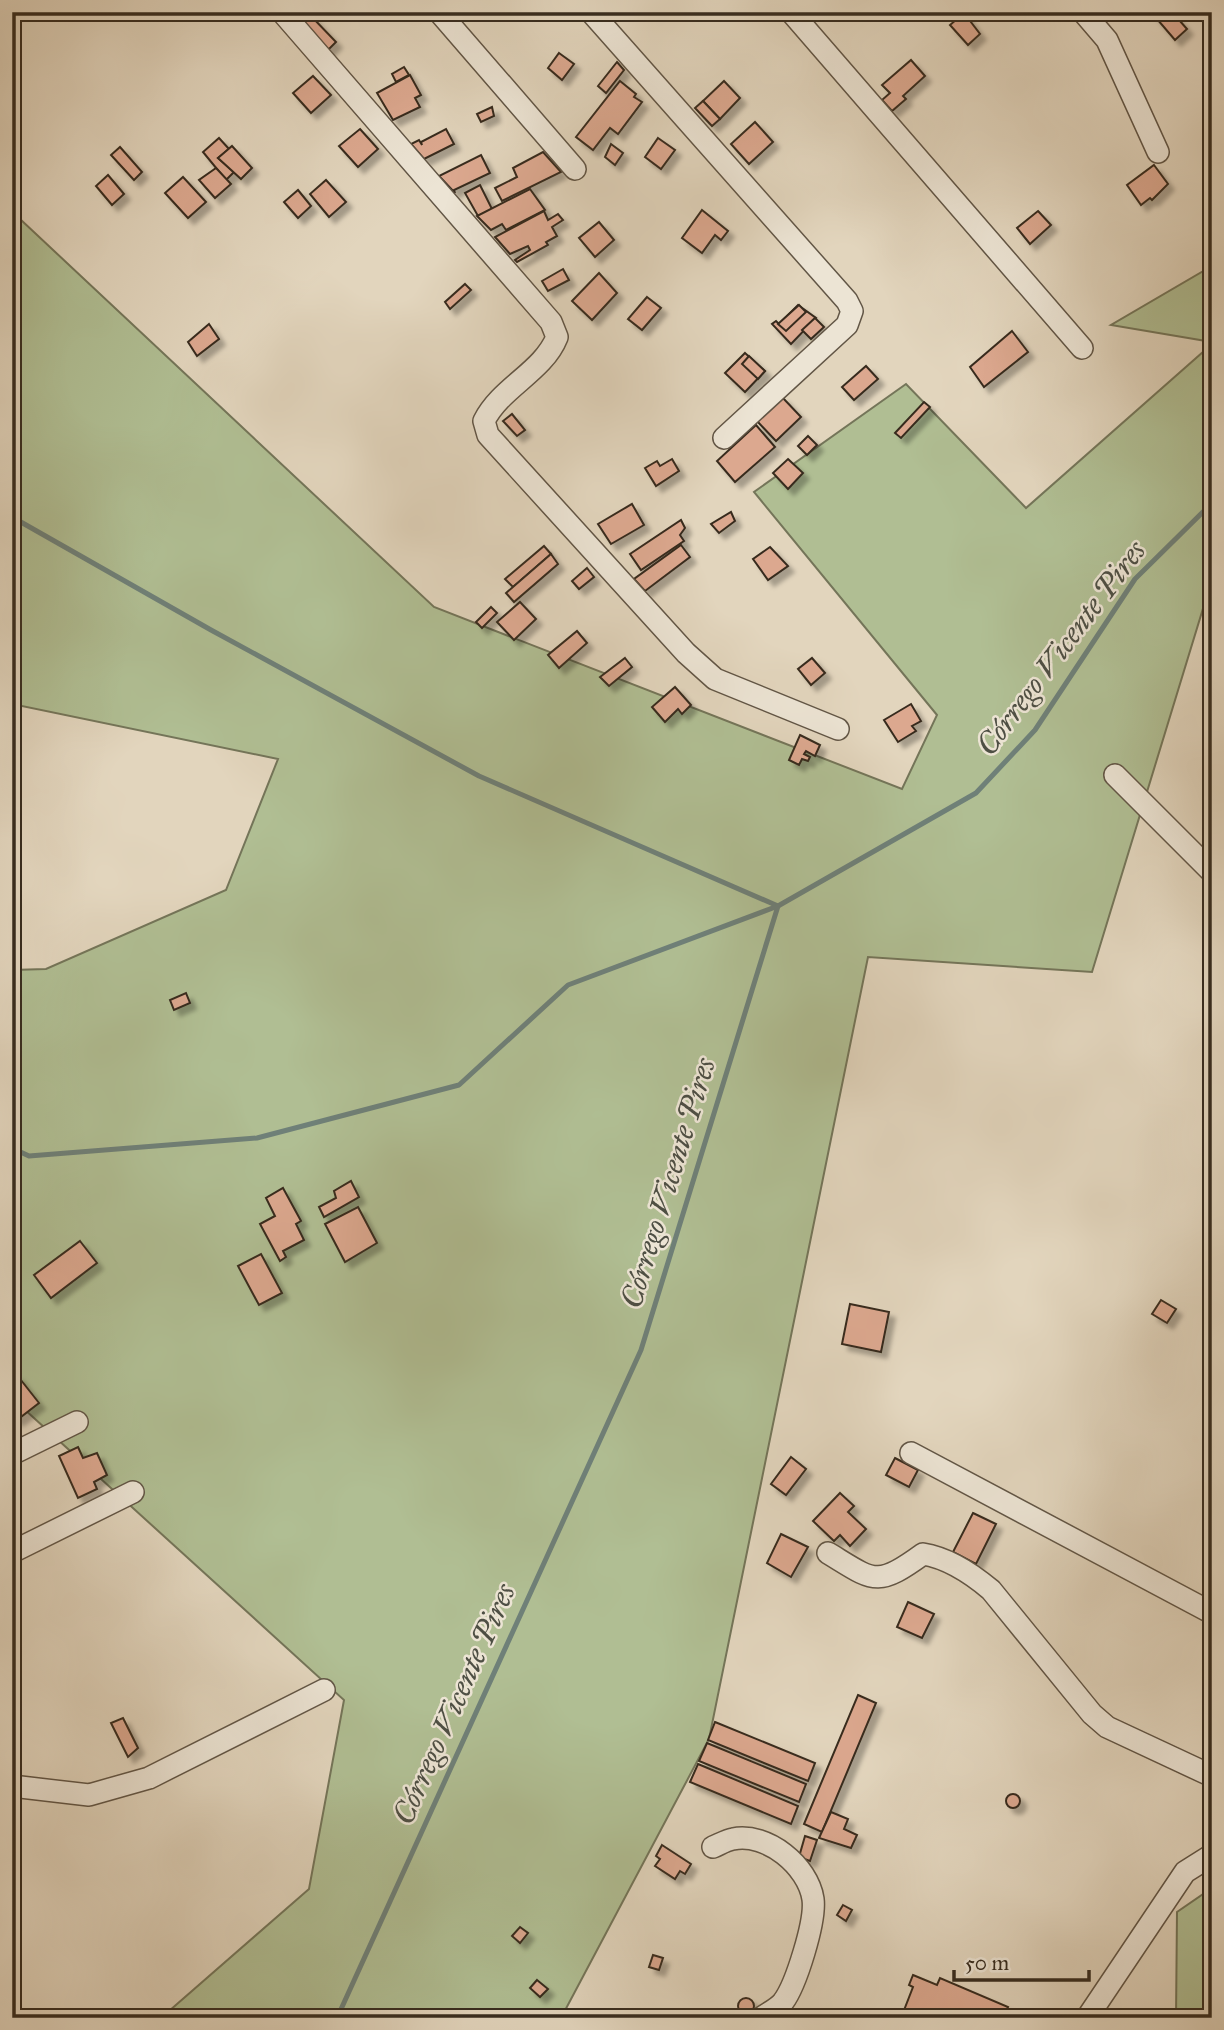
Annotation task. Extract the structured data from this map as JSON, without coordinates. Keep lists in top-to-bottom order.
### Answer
{
  "water": ["Córrego Vicente Pires"],
  "scale_bar": "50 m"
}
